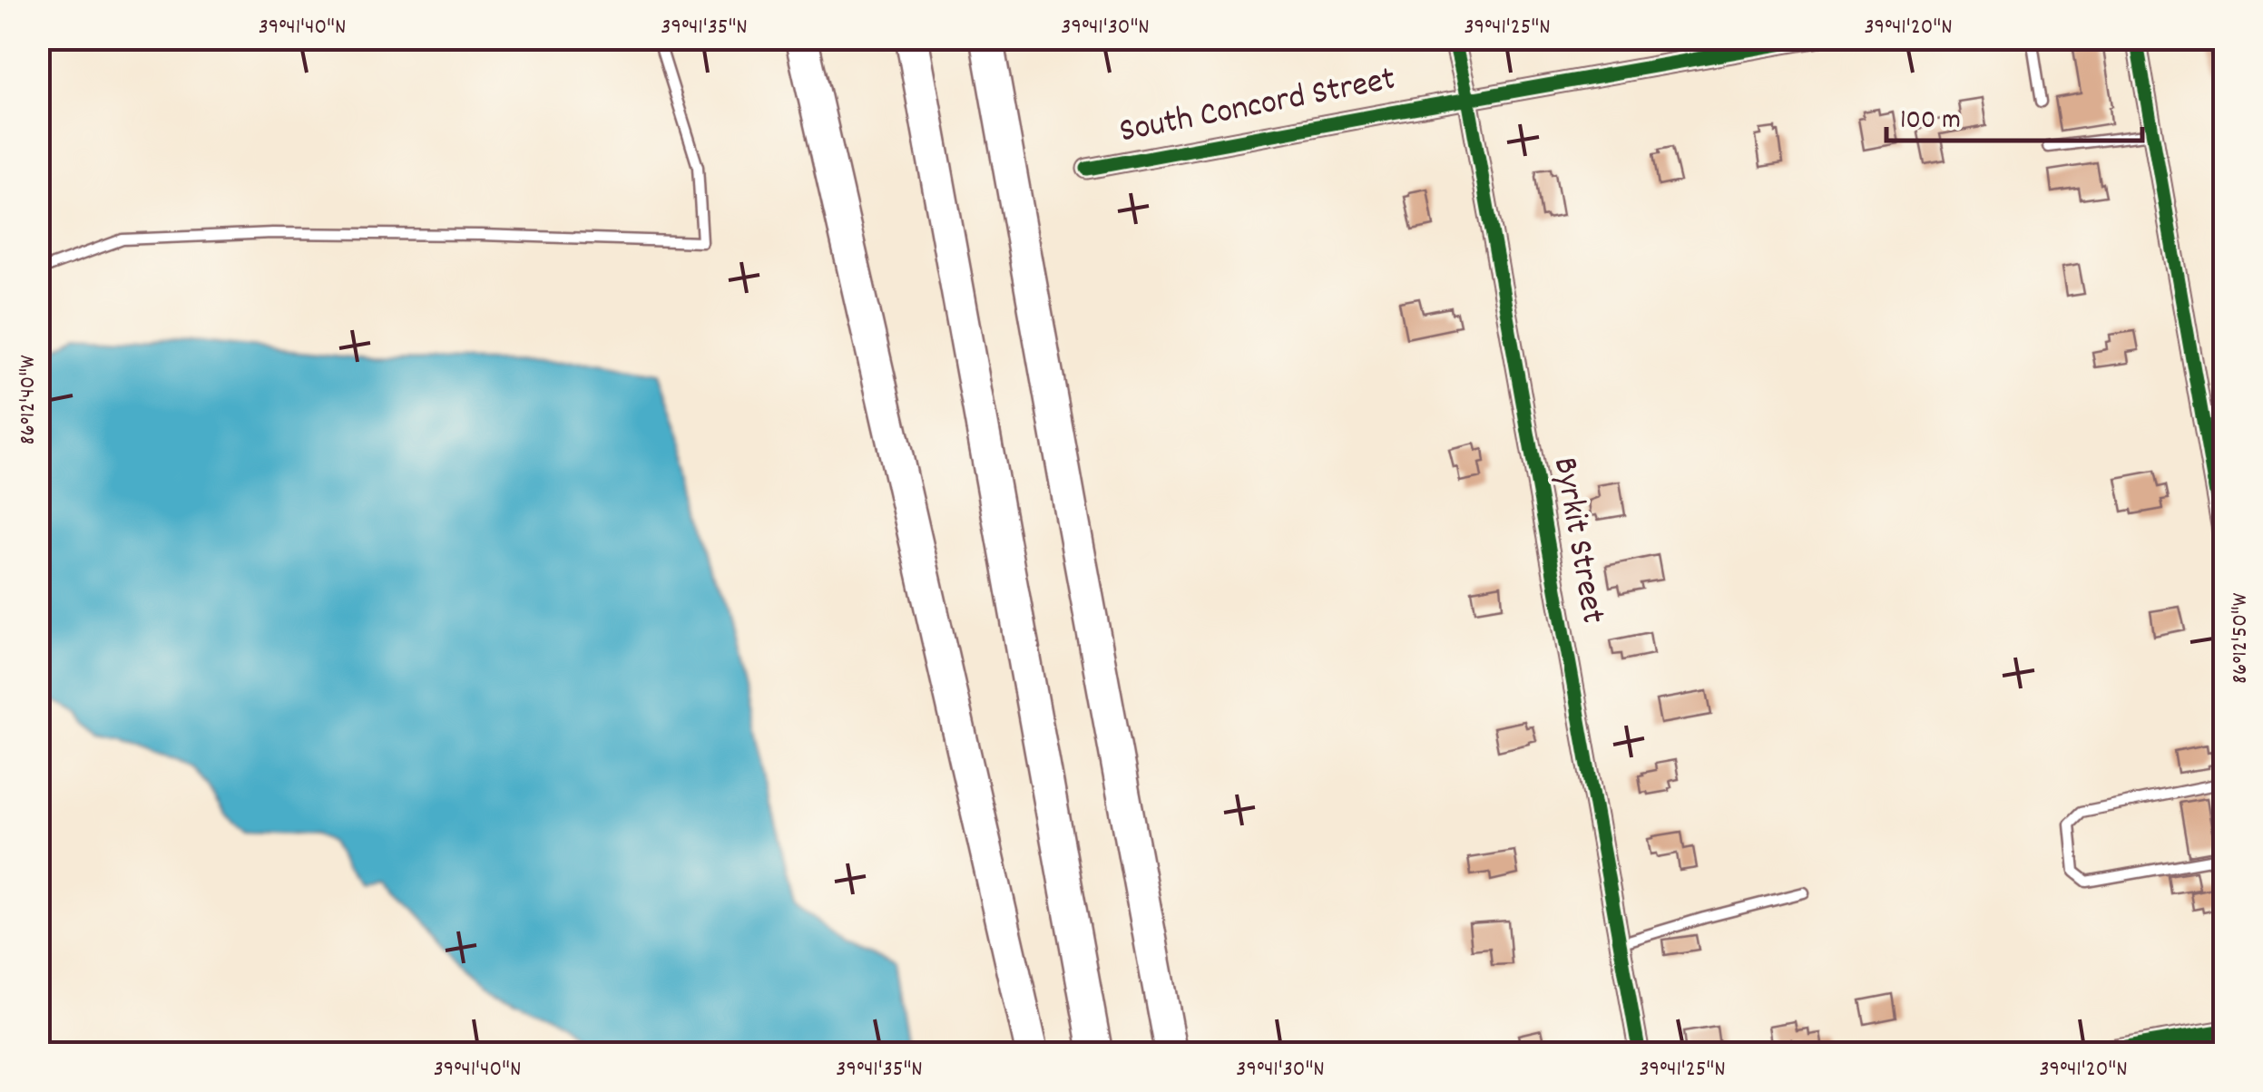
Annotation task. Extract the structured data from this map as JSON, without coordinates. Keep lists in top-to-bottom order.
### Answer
{
  "streets": {
    "street": ["South Concord Street", "Byrkit Street"]
  },
  "crossings": [
    ["South Concord Street", "Byrkit Street"]
  ],
  "scale_bar": "100 m",
  "coordinates": [
    "39°41'40\"N",
    "39°41'35\"N",
    "39°41'30\"N",
    "39°41'25\"N",
    "39°41'20\"N",
    "86°12'40\"W",
    "86°12'50\"W"
  ]
}
